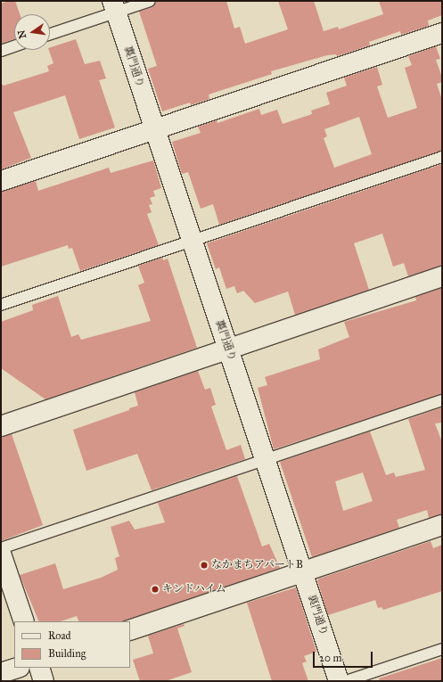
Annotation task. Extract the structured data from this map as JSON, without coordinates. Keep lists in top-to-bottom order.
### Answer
{
  "streets": {
    "street": ["裏門通り"]
  },
  "places": ["なかまちアパートB", "キンドハイム"],
  "legend": ["Road", "Building"],
  "scale_bar": "20 m",
  "north": "left"
}
